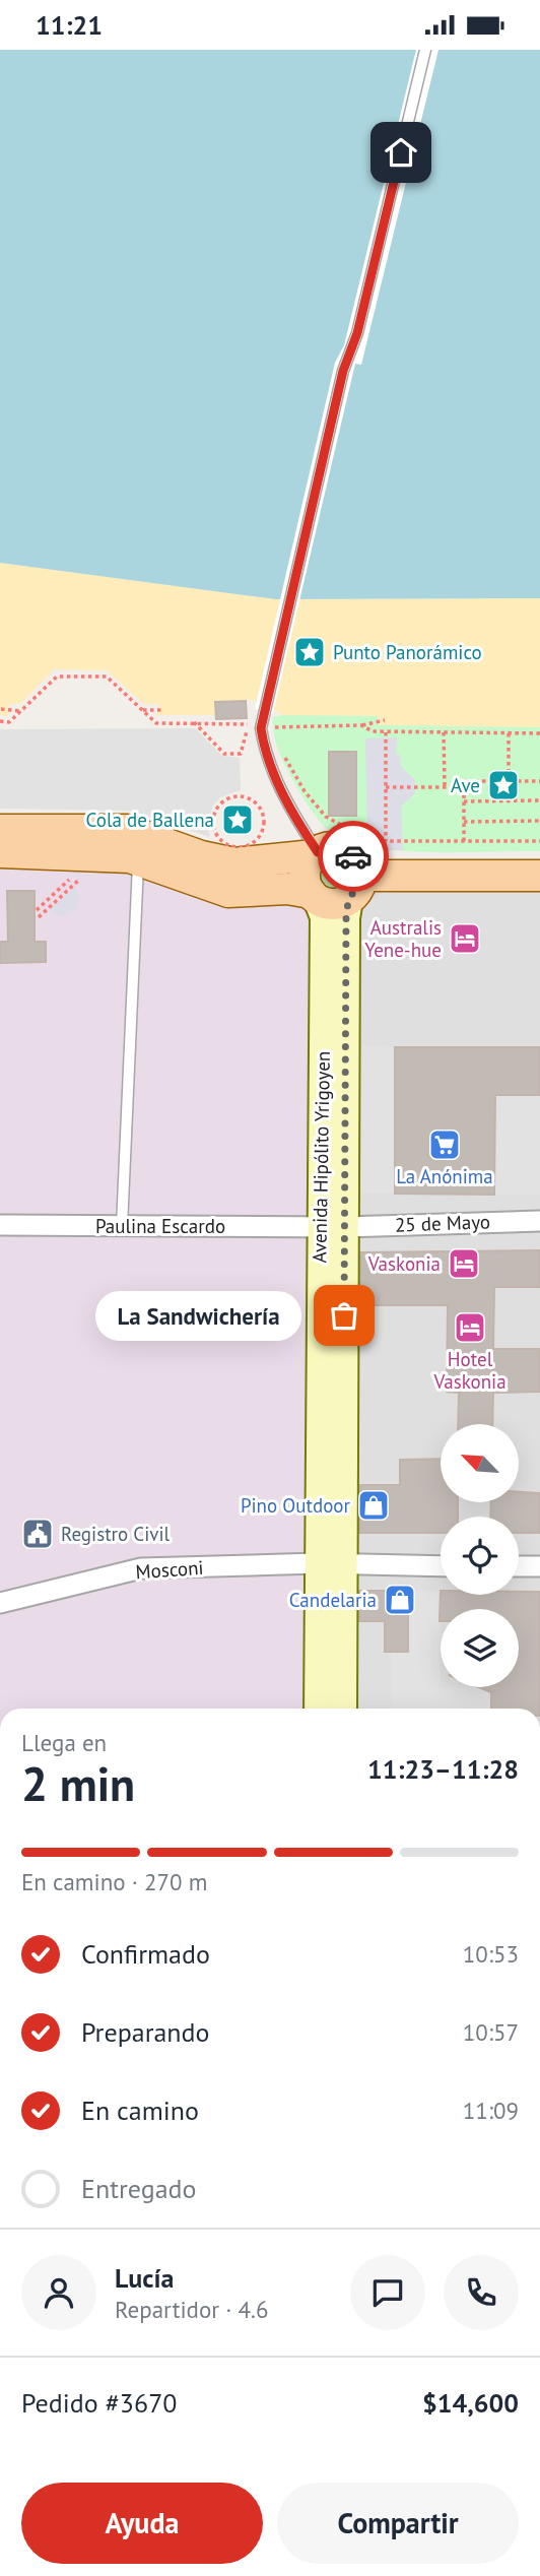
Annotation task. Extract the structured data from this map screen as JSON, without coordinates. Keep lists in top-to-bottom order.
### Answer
{
  "streets": {
    "main road": ["Avenida Hipólito Yrigoyen"],
    "street": ["25 de Mayo", "Paulina Escardo", "Mosconi"]
  },
  "crossings": [
    ["Avenida Hipólito Yrigoyen", "25 de Mayo"],
    ["Avenida Hipólito Yrigoyen", "Paulina Escardo"],
    ["Avenida Hipólito Yrigoyen", "Mosconi"],
    ["25 de Mayo", "Paulina Escardo"]
  ],
  "places": {
    "place": ["Punto Panorámico", "Ave", "Cola de Ballena"],
    "hotel": ["Australis Yene-hue", "Vaskonia", "Hotel Vaskonia"],
    "supermarket": ["La Anónima"],
    "other": ["La Sandwichería"],
    "shop": ["Pino Outdoor", "Candelaria"],
    "public building": ["Registro Civil"]
  },
  "north": "top left",
  "page": {
    "status": "11:21",
    "bubble": "La Sandwichería",
    "heading": ["2 min", "Llega en", "11:23–11:28"],
    "panel": [
      "Lucía",
      "Repartidor · 4.6",
      "Pedido #3670",
      "$14,600"
    ],
    "bar": "En camino · 270 m",
    "list": [
      ["Confirmado", "10:53"],
      ["Preparando", "10:57"],
      ["En camino", "11:09"],
      "Entregado"
    ],
    "buttons": ["Ayuda", "Compartir"]
  }
}
